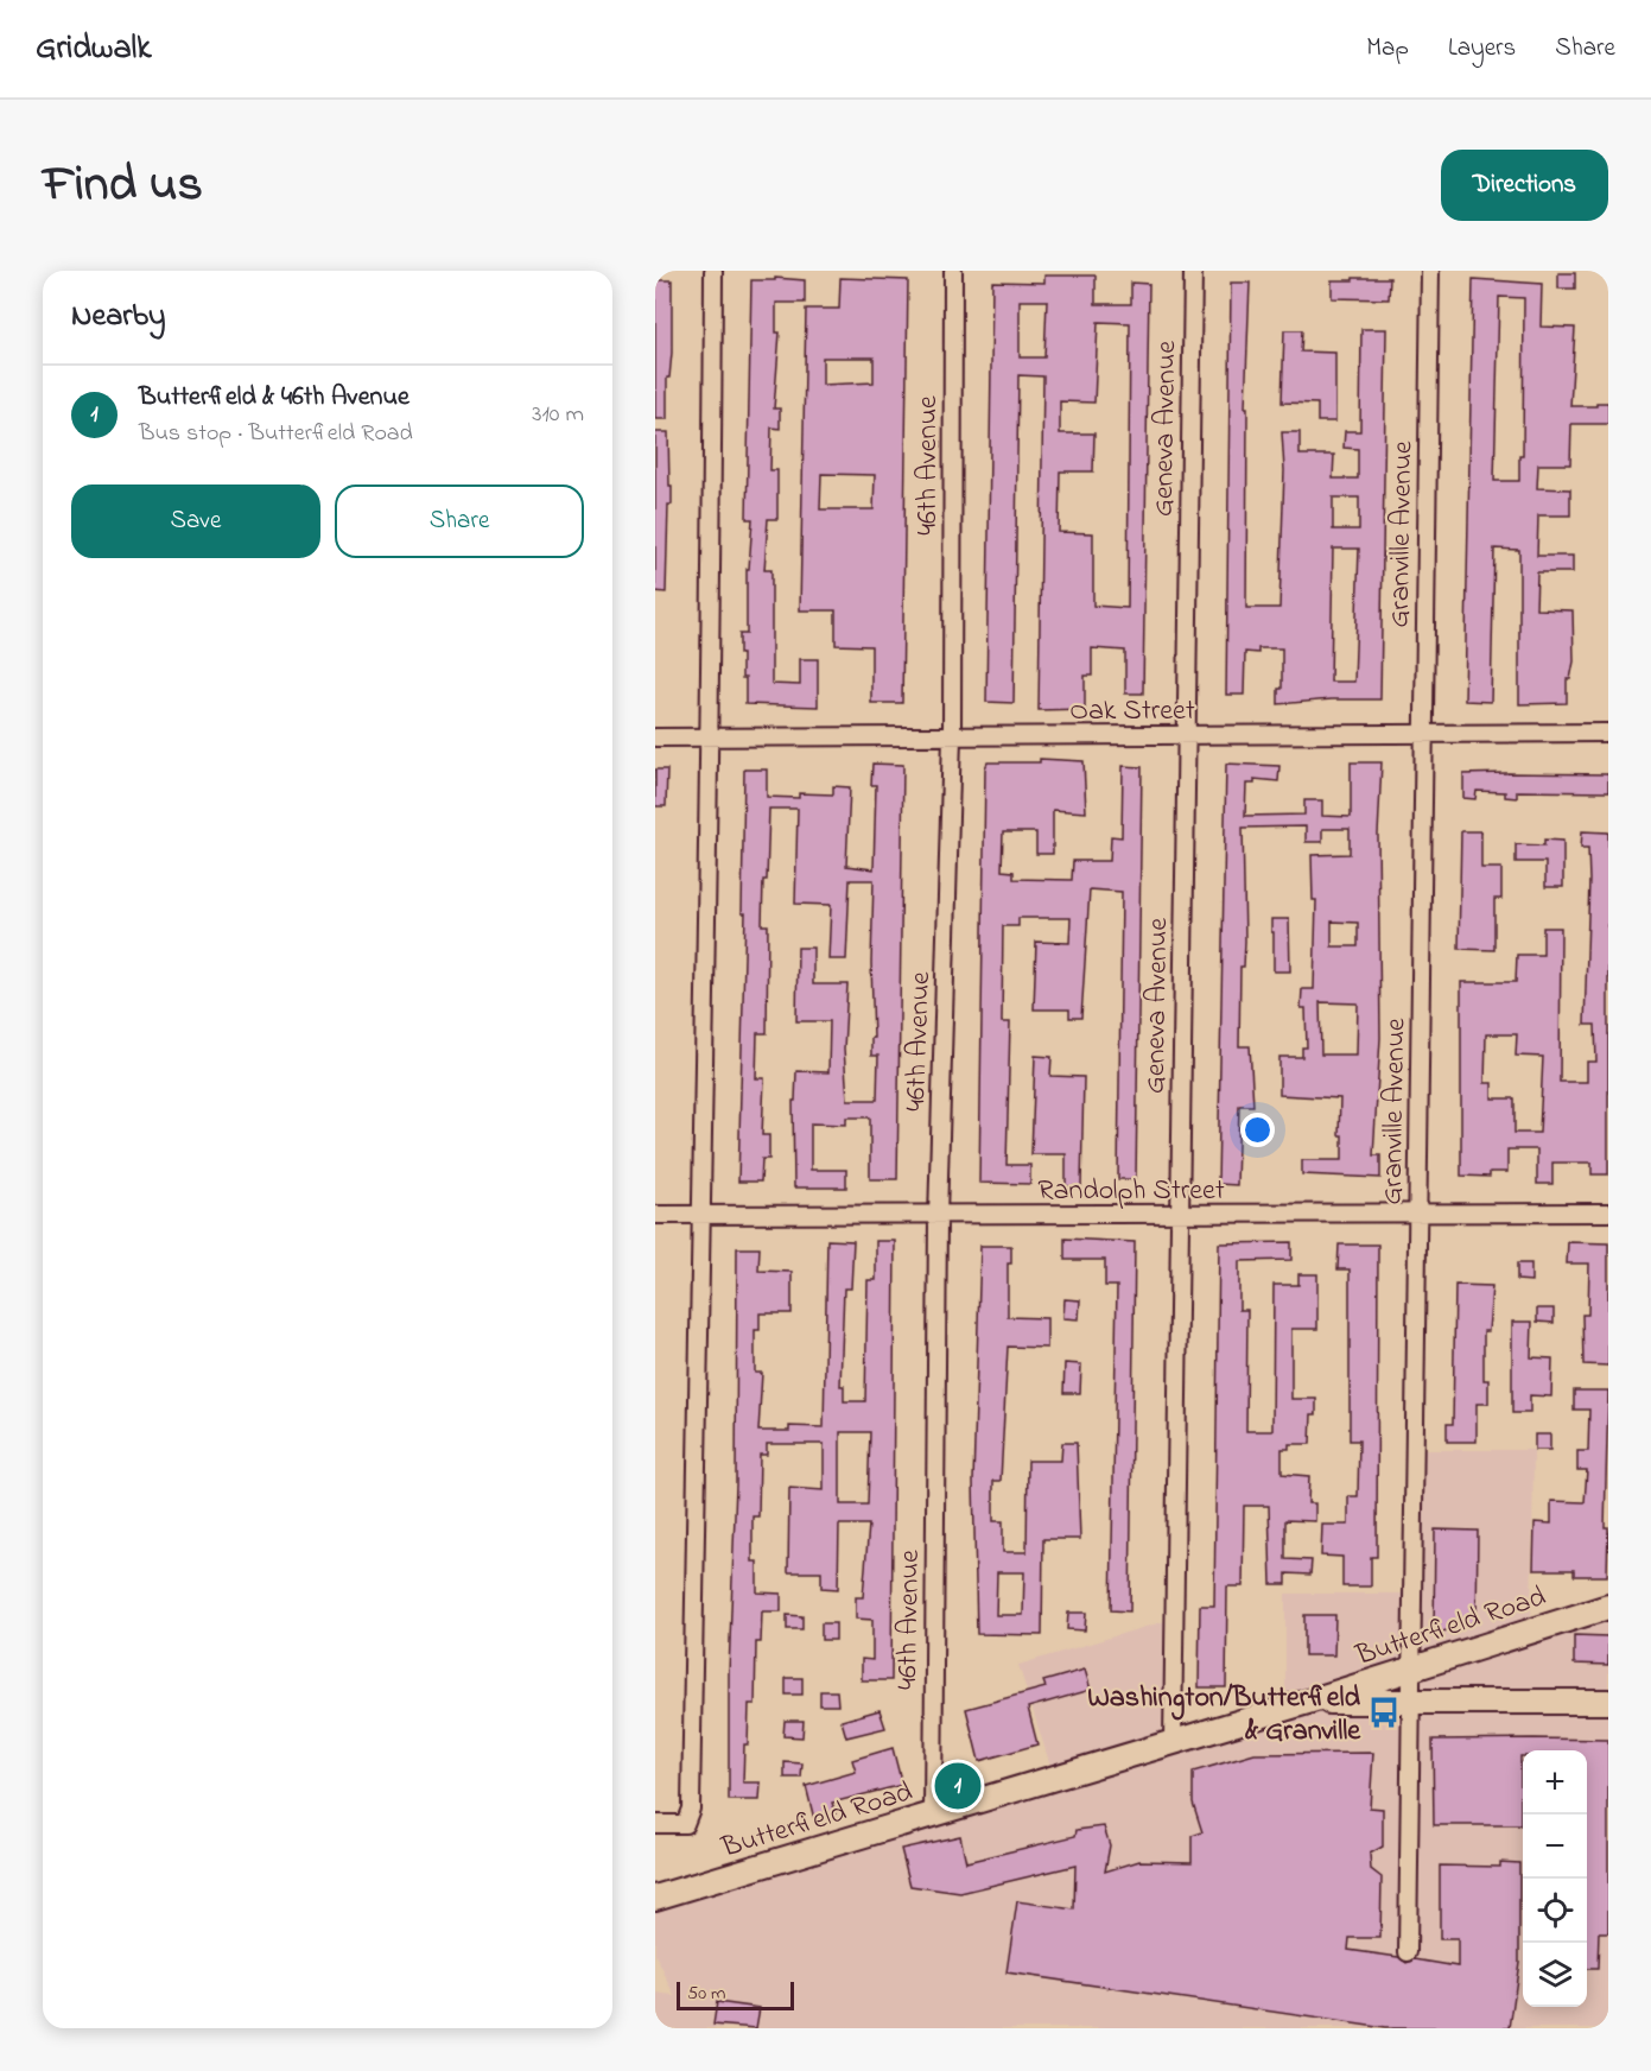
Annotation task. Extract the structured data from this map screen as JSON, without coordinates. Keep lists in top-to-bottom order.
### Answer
{
  "streets": {
    "main road": ["Butterfield Road"],
    "street": [
      "Geneva Avenue",
      "46th Avenue",
      "Granville Avenue",
      "Oak Street",
      "Randolph Street"
    ]
  },
  "crossings": [
    ["Geneva Avenue", "Oak Street"],
    ["Geneva Avenue", "Randolph Street"],
    ["Geneva Avenue", "Butterfield Road"],
    ["46th Avenue", "Oak Street"],
    ["46th Avenue", "Randolph Street"],
    ["46th Avenue", "Butterfield Road"],
    ["Granville Avenue", "Oak Street"],
    ["Granville Avenue", "Randolph Street"],
    ["Granville Avenue", "Butterfield Road"]
  ],
  "places": {
    "bus stop": ["Washington/Butterfield & Granville"]
  },
  "scale_bar": "50 m",
  "page": {
    "header": "Gridwalk",
    "nav": ["Map", "Layers", "Share"],
    "title": "Find us",
    "buttons": [
      "Directions",
      ["Save", "Share"]
    ],
    "heading": "Nearby",
    "list": [
      {
        "mark": "1",
        "name": "Butterfield & 46th Avenue",
        "note": "Bus stop · Butterfield Road",
        "value": "310 m"
      }
    ],
    "map_buttons": ["+", "−"],
    "pins": "1",
    "scale": "50 m"
  }
}
